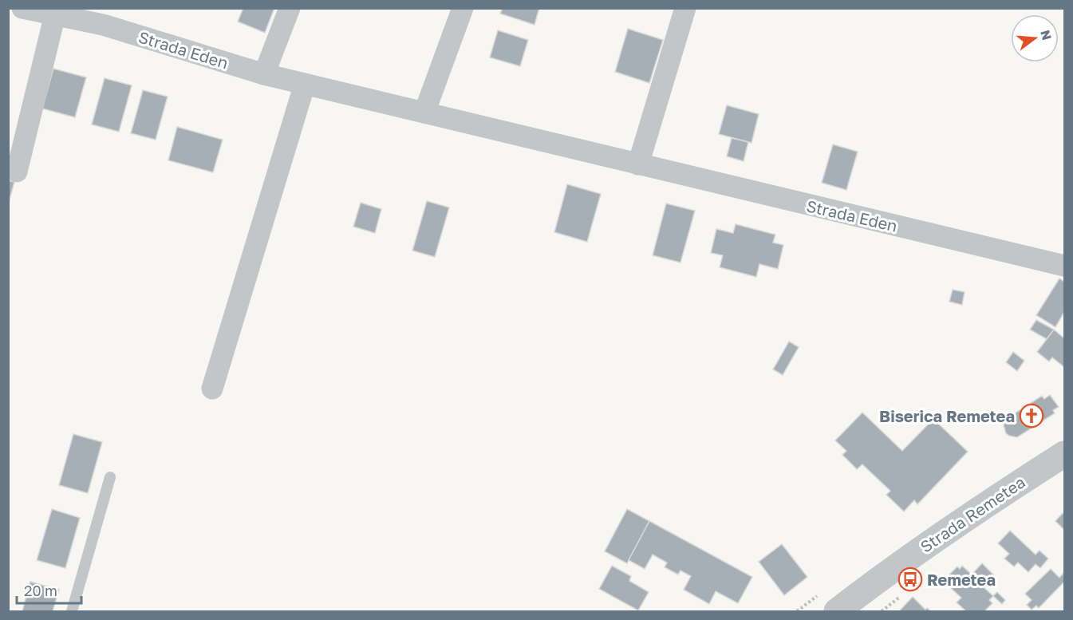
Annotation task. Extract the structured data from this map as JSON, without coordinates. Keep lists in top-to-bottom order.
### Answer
{
  "streets": {
    "street": ["Strada Eden", "Strada Remetea"]
  },
  "places": {
    "church": ["Biserica Remetea"],
    "bus stop": ["Remetea"]
  },
  "scale_bar": "20 m",
  "north": "right"
}
